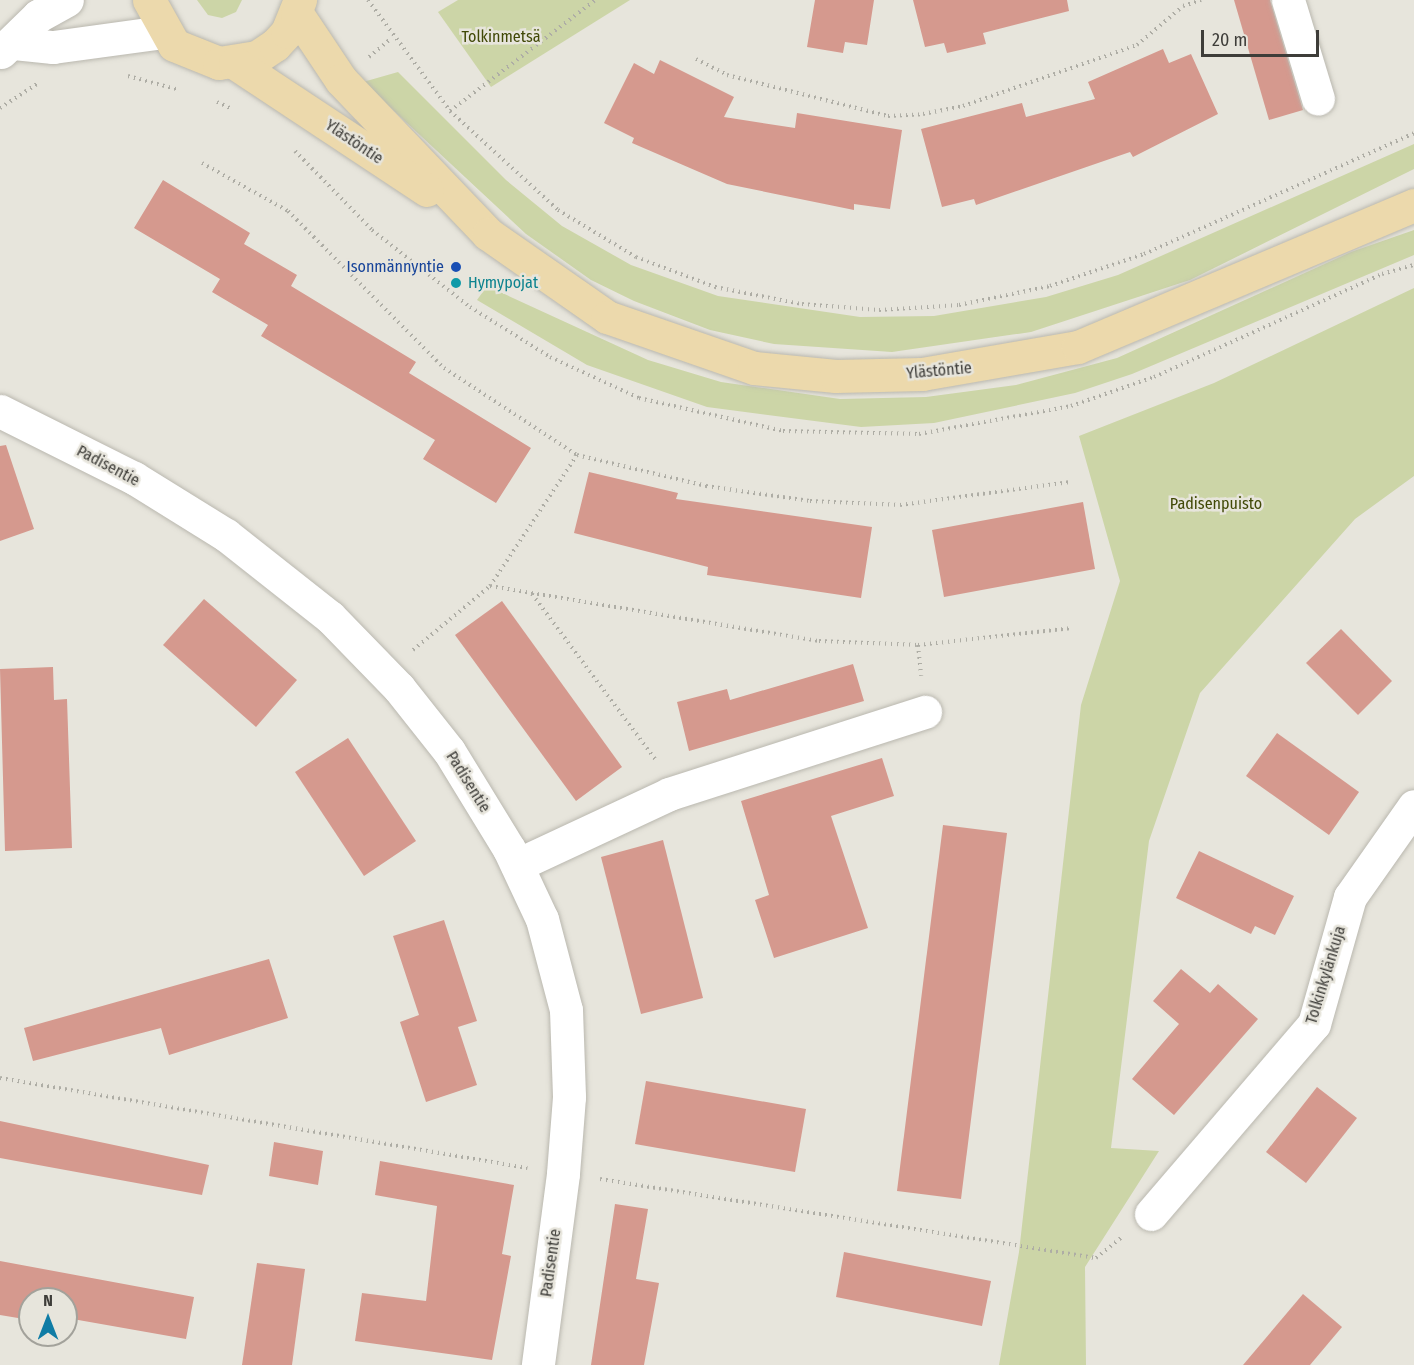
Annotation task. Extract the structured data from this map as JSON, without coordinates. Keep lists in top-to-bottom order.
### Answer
{
  "streets": {
    "main road": ["Ylästöntie"],
    "street": ["Padisentie", "Tolkinkylänkuja"]
  },
  "parks": ["Tolkinmetsä", "Padisenpuisto"],
  "places": ["Isonmännyntie", "Hymypojat"],
  "scale_bar": "20 m",
  "north": "top"
}
